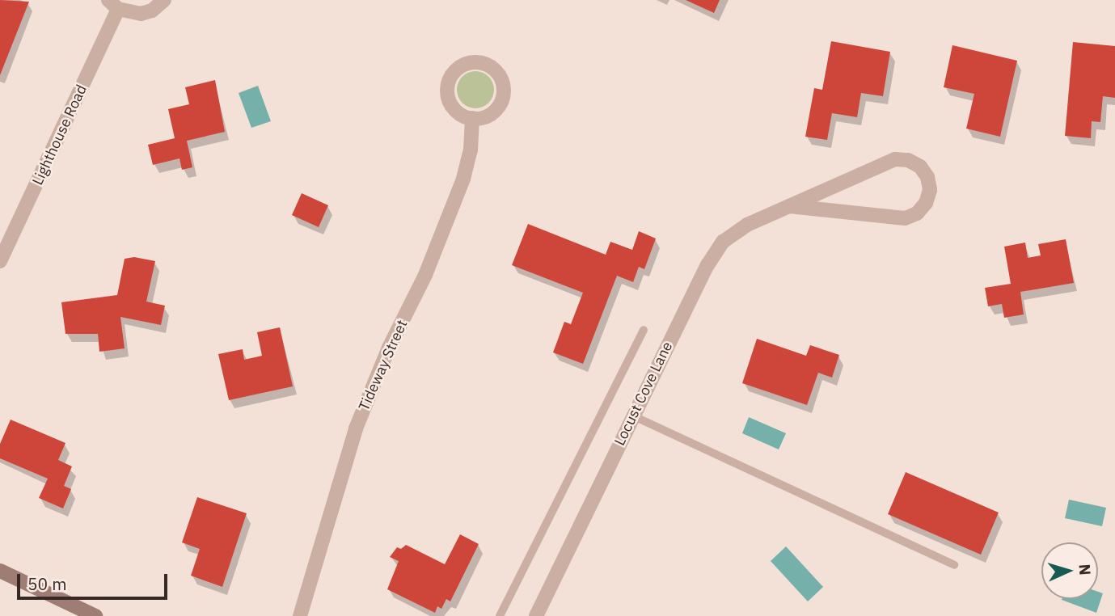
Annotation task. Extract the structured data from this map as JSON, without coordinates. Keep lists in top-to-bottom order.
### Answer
{
  "streets": {
    "street": ["Lighthouse Road", "Tideway Street", "Locust Cove Lane"]
  },
  "scale_bar": "50 m",
  "north": "right"
}
